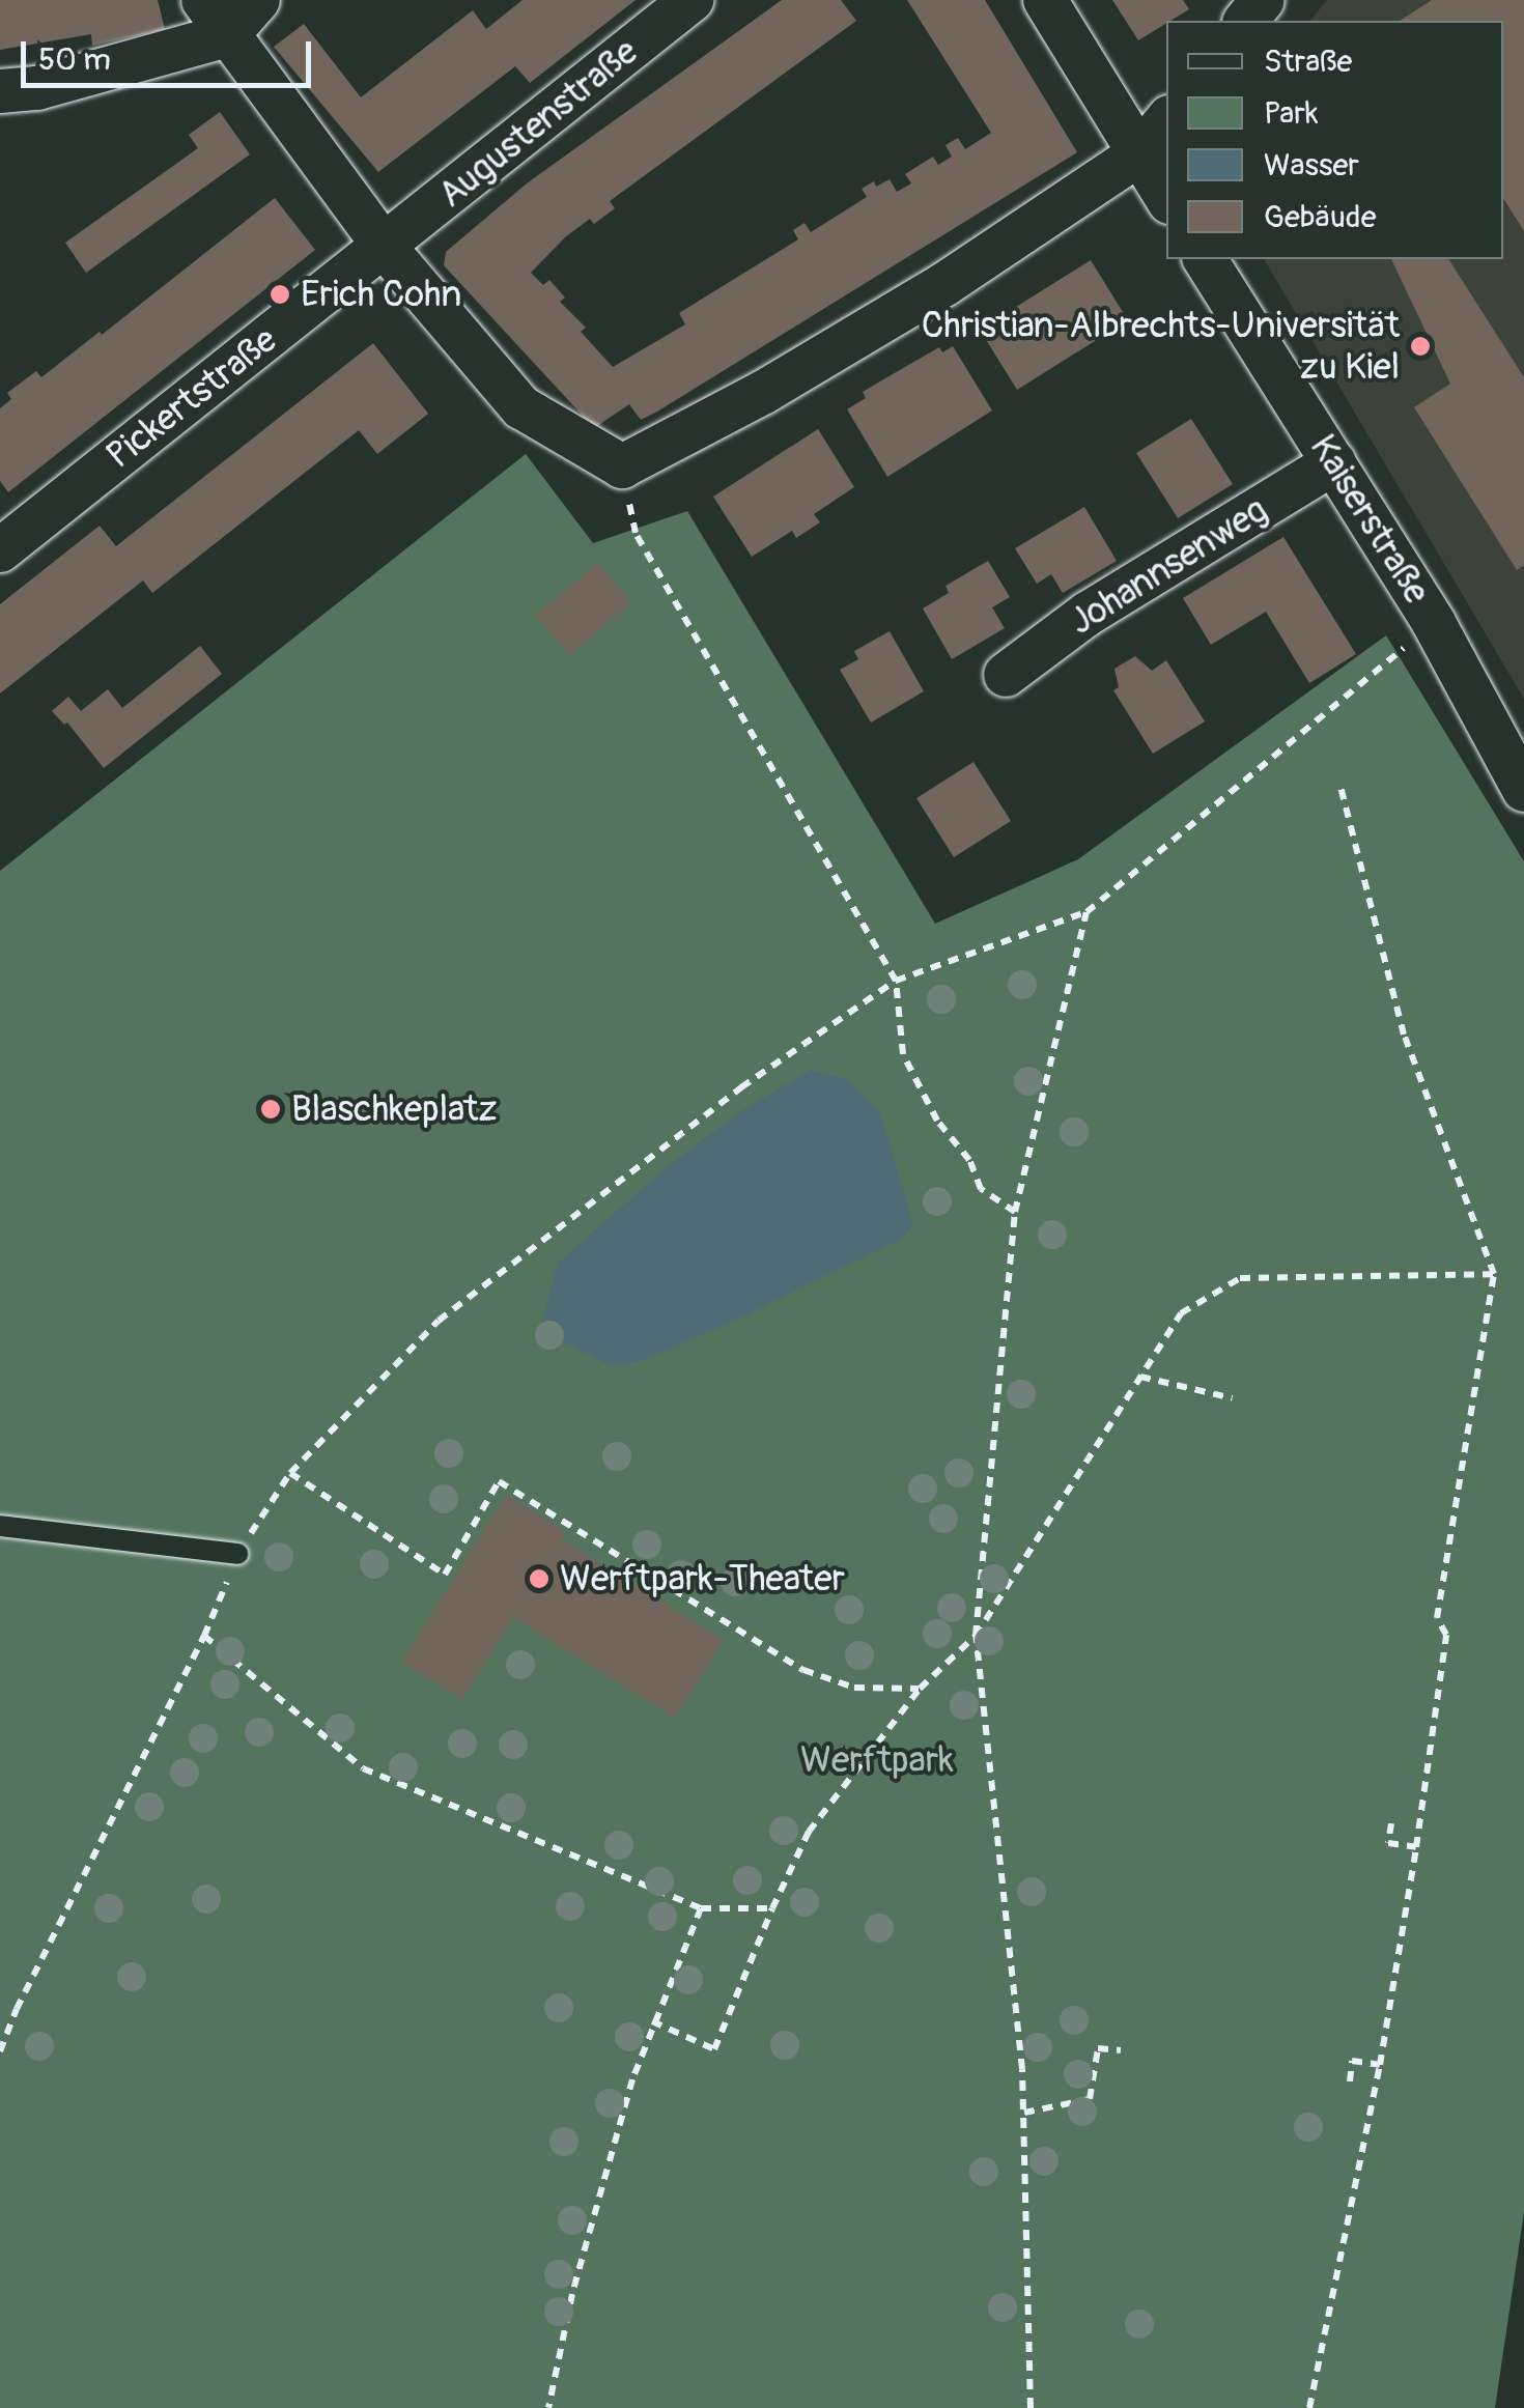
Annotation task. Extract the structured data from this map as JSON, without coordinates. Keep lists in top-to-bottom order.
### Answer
{
  "streets": {
    "street": [
      "Augustenstraße",
      "Pickertstraße",
      "Kaiserstraße",
      "Johannsenweg"
    ]
  },
  "crossings": [
    ["Augustenstraße", "Pickertstraße"],
    ["Kaiserstraße", "Johannsenweg"]
  ],
  "parks": ["Werftpark"],
  "places": [
    "Erich Cohn",
    "Christian-Albrechts-Universität zu Kiel",
    "Blaschkeplatz",
    "Werftpark-Theater"
  ],
  "legend": [
    "Straße",
    "Park",
    "Wasser",
    "Gebäude"
  ],
  "scale_bar": "50 m"
}
